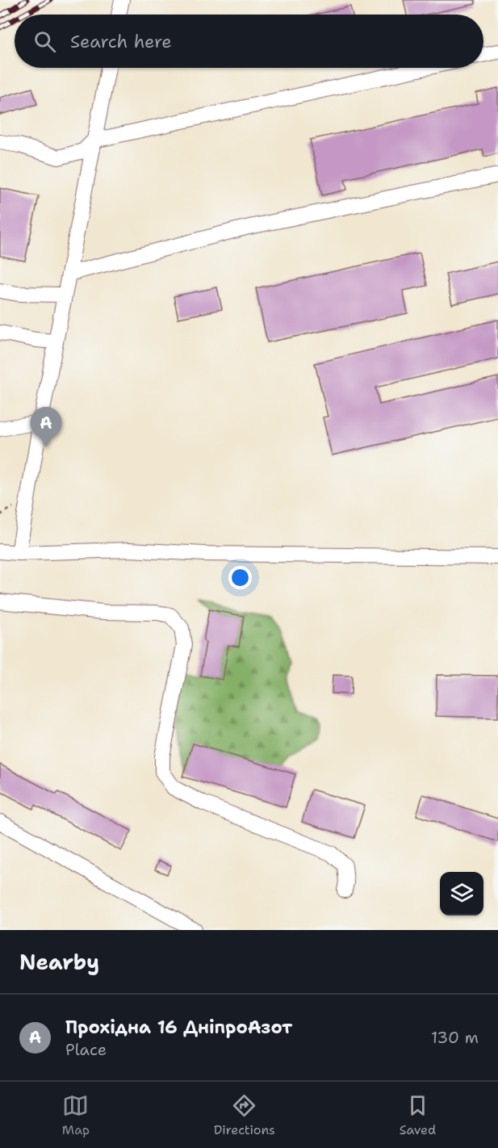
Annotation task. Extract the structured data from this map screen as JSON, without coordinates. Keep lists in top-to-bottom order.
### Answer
{
  "page": {
    "search": "Search here",
    "pins": "A",
    "heading": "Nearby",
    "list": [
      {
        "mark": "A",
        "name": "Прохідна 16 ДніпроАзот",
        "note": "Place",
        "value": "130 m"
      }
    ],
    "nav": ["Map", "Directions", "Saved"]
  }
}
